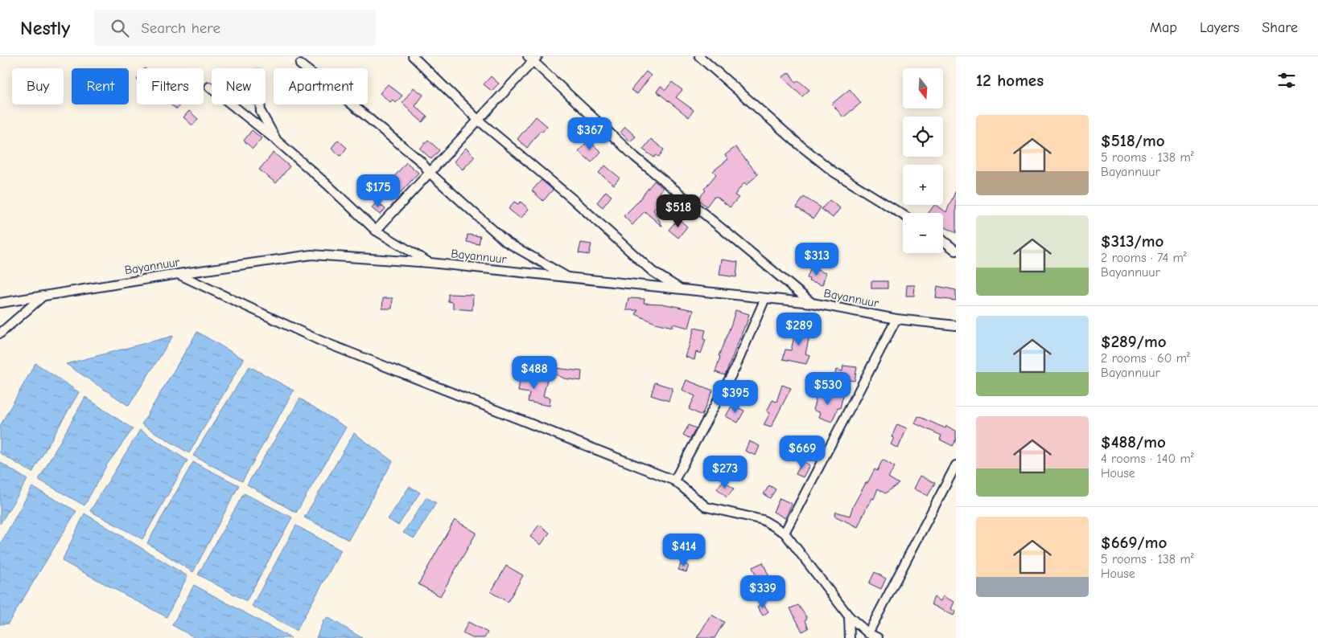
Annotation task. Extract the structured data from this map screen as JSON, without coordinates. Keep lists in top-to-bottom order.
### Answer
{
  "streets": {
    "street": ["Bayannuur"]
  },
  "north": "bottom",
  "page": {
    "header": "Nestly",
    "search": "Search here",
    "nav": ["Map", "Layers", "Share"],
    "heading": "12 homes",
    "map_buttons": ["+", "−"],
    "chip": [
      "Buy",
      "Rent",
      "Filters",
      "New",
      "Apartment"
    ],
    "list": [
      {
        "name": "$518/mo",
        "note": "5 rooms · 138 m² · Bayannuur"
      },
      {
        "name": "$313/mo",
        "note": "2 rooms · 74 m² · Bayannuur"
      },
      {
        "name": "$289/mo",
        "note": "2 rooms · 60 m² · Bayannuur"
      },
      {
        "name": "$488/mo",
        "note": "4 rooms · 140 m² · House"
      },
      {
        "name": "$669/mo",
        "note": "5 rooms · 138 m² · House"
      }
    ],
    "price": [
      "$367",
      "$175",
      "$518",
      "$313",
      "$289",
      "$488",
      "$530",
      "$395",
      "$669",
      "$273",
      "$414",
      "$339"
    ]
  }
}
